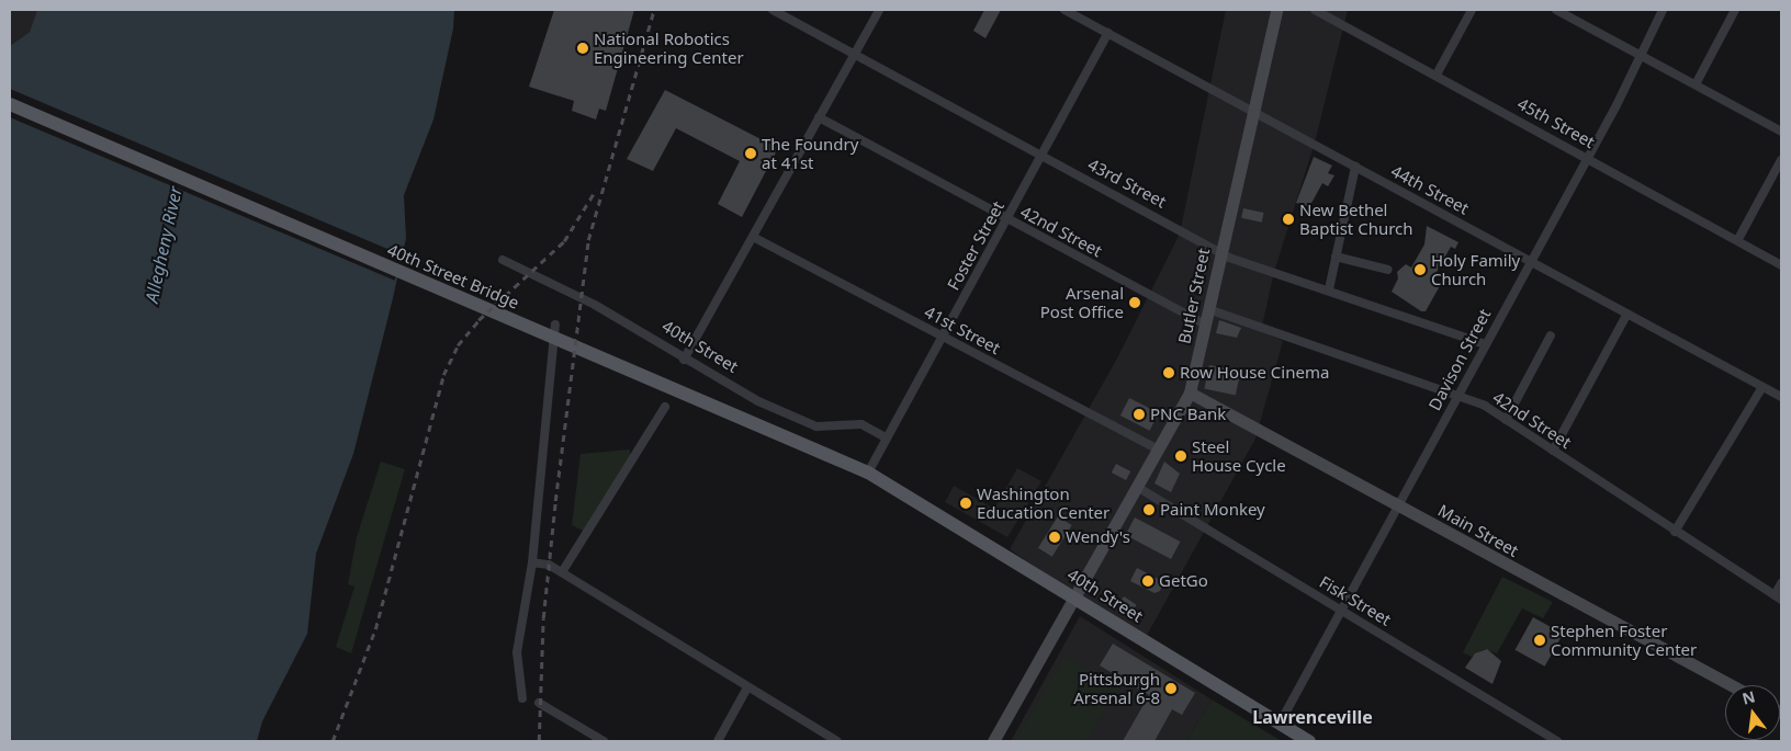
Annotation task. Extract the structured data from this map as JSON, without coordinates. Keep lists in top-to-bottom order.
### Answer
{
  "streets": {
    "main road": [
      "40th Street Bridge",
      "Butler Street",
      "40th Street",
      "Main Street"
    ],
    "street": [
      "45th Street",
      "43rd Street",
      "44th Street",
      "42nd Street",
      "Foster Street",
      "41st Street",
      "Davison Street",
      "Fisk Street"
    ]
  },
  "crossings": [
    ["45th Street", "Davison Street"],
    ["43rd Street", "Foster Street"],
    ["43rd Street", "Butler Street"],
    ["43rd Street", "Davison Street"],
    ["44th Street", "Foster Street"],
    ["44th Street", "Butler Street"],
    ["44th Street", "Davison Street"],
    ["42nd Street", "Foster Street"],
    ["42nd Street", "Butler Street"],
    ["42nd Street", "Davison Street"],
    ["Foster Street", "40th Street Bridge"],
    ["Foster Street", "41st Street"],
    ["Foster Street", "40th Street"],
    ["40th Street Bridge", "40th Street"],
    ["Butler Street", "41st Street"],
    ["Butler Street", "40th Street"],
    ["Butler Street", "Main Street"],
    ["Butler Street", "Fisk Street"],
    ["40th Street", "Davison Street"],
    ["Davison Street", "Main Street"],
    ["Davison Street", "Fisk Street"]
  ],
  "districts": ["Lawrenceville"],
  "water": ["Allegheny River"],
  "places": [
    "National Robotics Engineering Center",
    "The Foundry at 41st",
    "New Bethel Baptist Church",
    "Holy Family Church",
    "Arsenal Post Office",
    "Row House Cinema",
    "PNC Bank",
    "Steel House Cycle",
    "Washington Education Center",
    "Paint Monkey",
    "Wendy's",
    "GetGo",
    "Stephen Foster Community Center",
    "Pittsburgh Arsenal 6-8"
  ],
  "north": "top"
}
